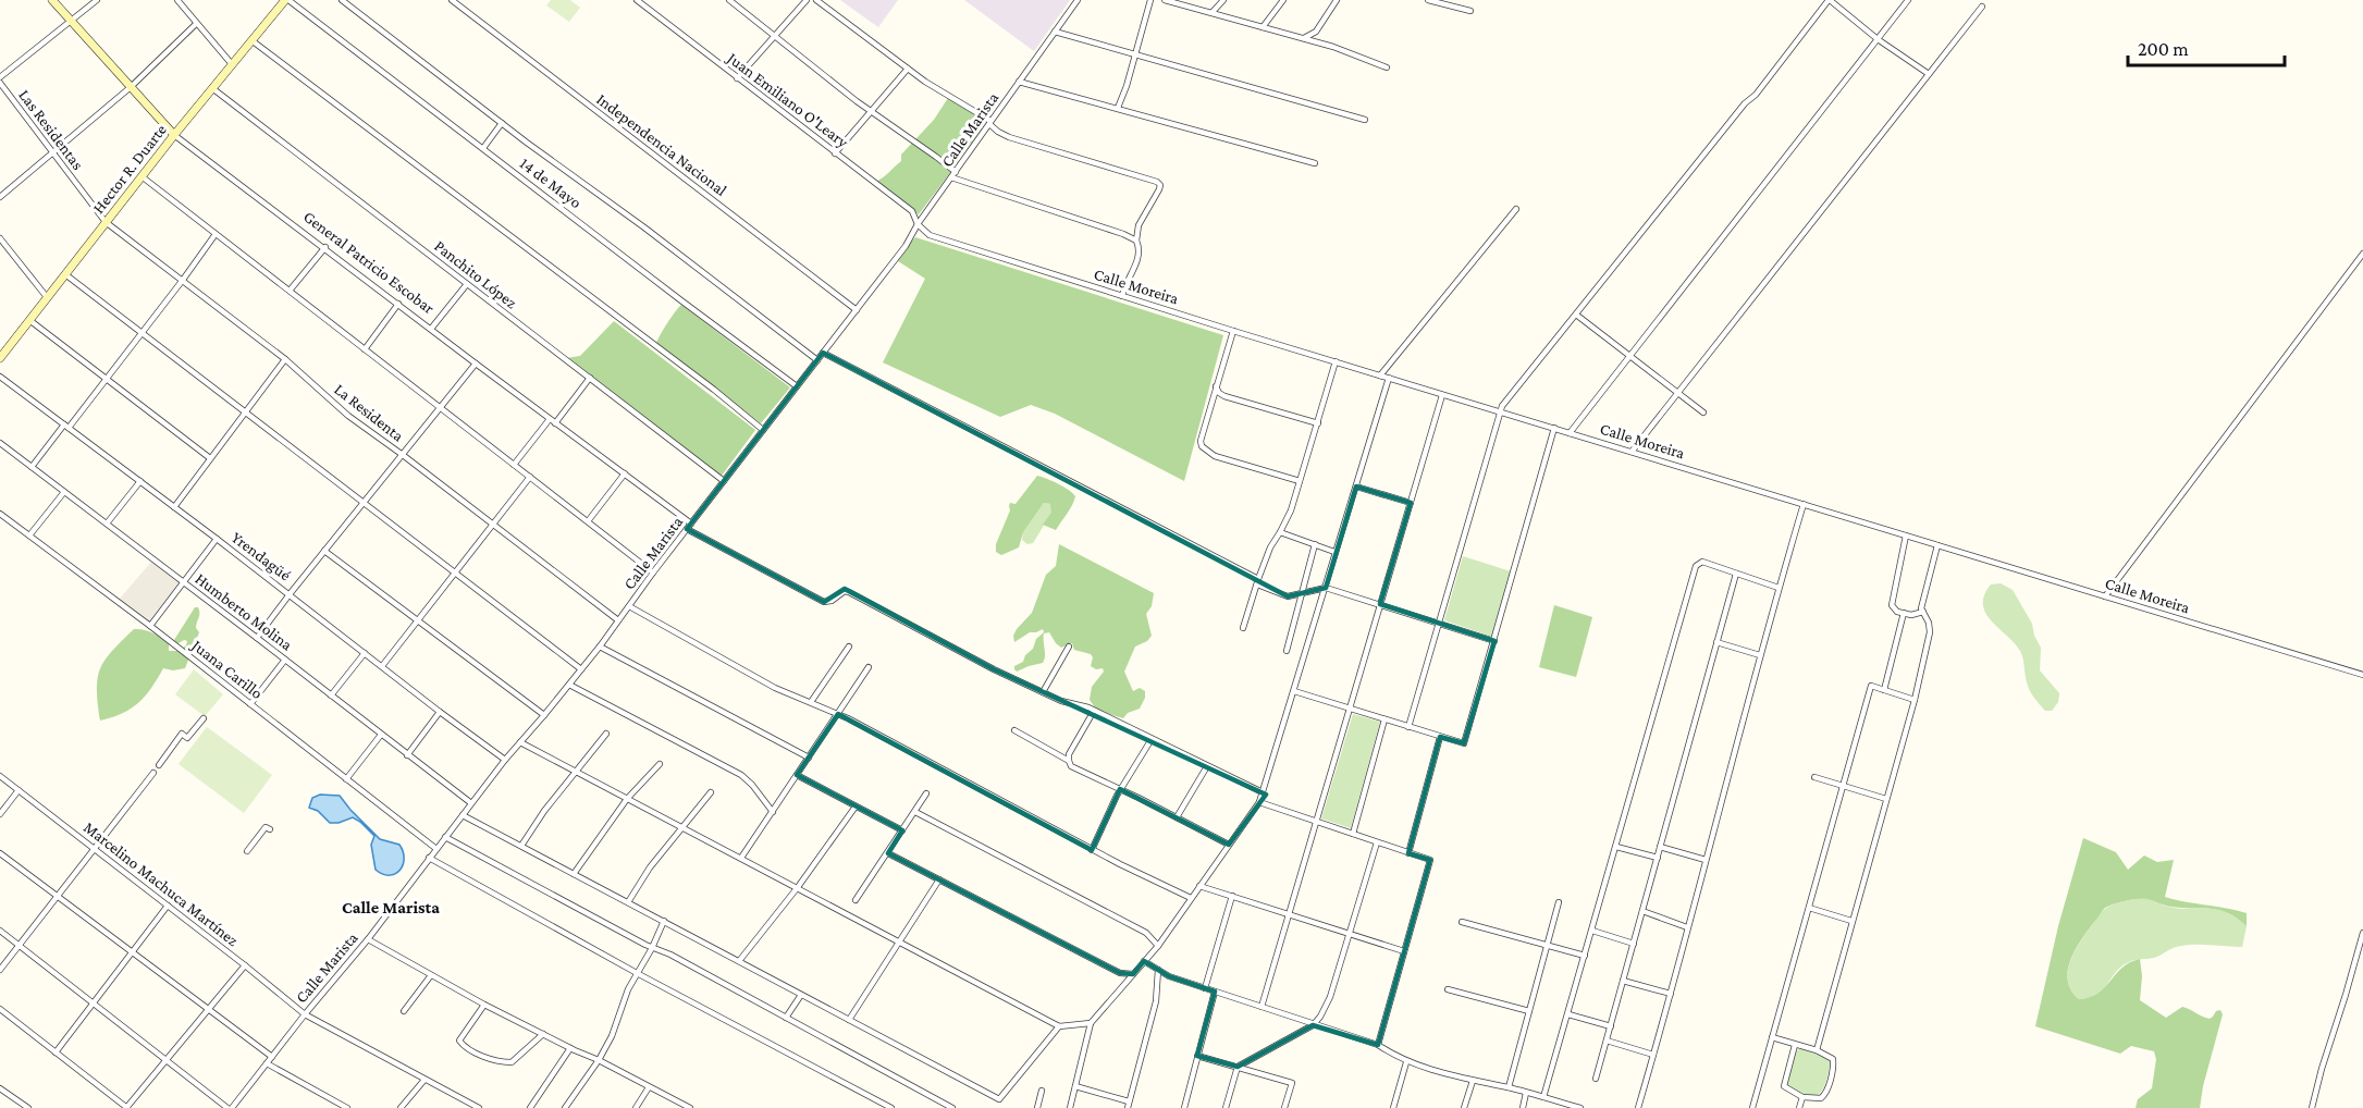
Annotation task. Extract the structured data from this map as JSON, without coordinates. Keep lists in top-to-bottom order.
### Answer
{
  "streets": {
    "street": [
      "Juan Emiliano O'Leary",
      "Las Residentas",
      "Calle Marista",
      "Independencia Nacional",
      "Hector R. Duarte",
      "14 de Mayo",
      "General Patricio Escobar",
      "Panchito López",
      "Calle Moreira",
      "La Residenta",
      "Yrendagüé",
      "Humberto Molina",
      "Juana Carillo",
      "Marcelino Machuca Martínez"
    ]
  },
  "crossings": [
    ["Juan Emiliano O'Leary", "Calle Marista"],
    ["Juan Emiliano O'Leary", "Calle Moreira"],
    ["Las Residentas", "Hector R. Duarte"],
    ["Las Residentas", "La Residenta"],
    ["Calle Marista", "Independencia Nacional"],
    ["Calle Marista", "14 de Mayo"],
    ["Calle Marista", "General Patricio Escobar"],
    ["Calle Marista", "Panchito López"],
    ["Calle Marista", "Calle Moreira"],
    ["Calle Marista", "La Residenta"],
    ["Calle Marista", "Yrendagüé"],
    ["Calle Marista", "Humberto Molina"],
    ["Calle Marista", "Juana Carillo"],
    ["Calle Marista", "Marcelino Machuca Martínez"],
    ["Hector R. Duarte", "14 de Mayo"],
    ["Hector R. Duarte", "General Patricio Escobar"],
    ["Hector R. Duarte", "Panchito López"],
    ["Hector R. Duarte", "La Residenta"]
  ],
  "districts": ["Calle Marista"],
  "scale_bar": "200 m"
}
